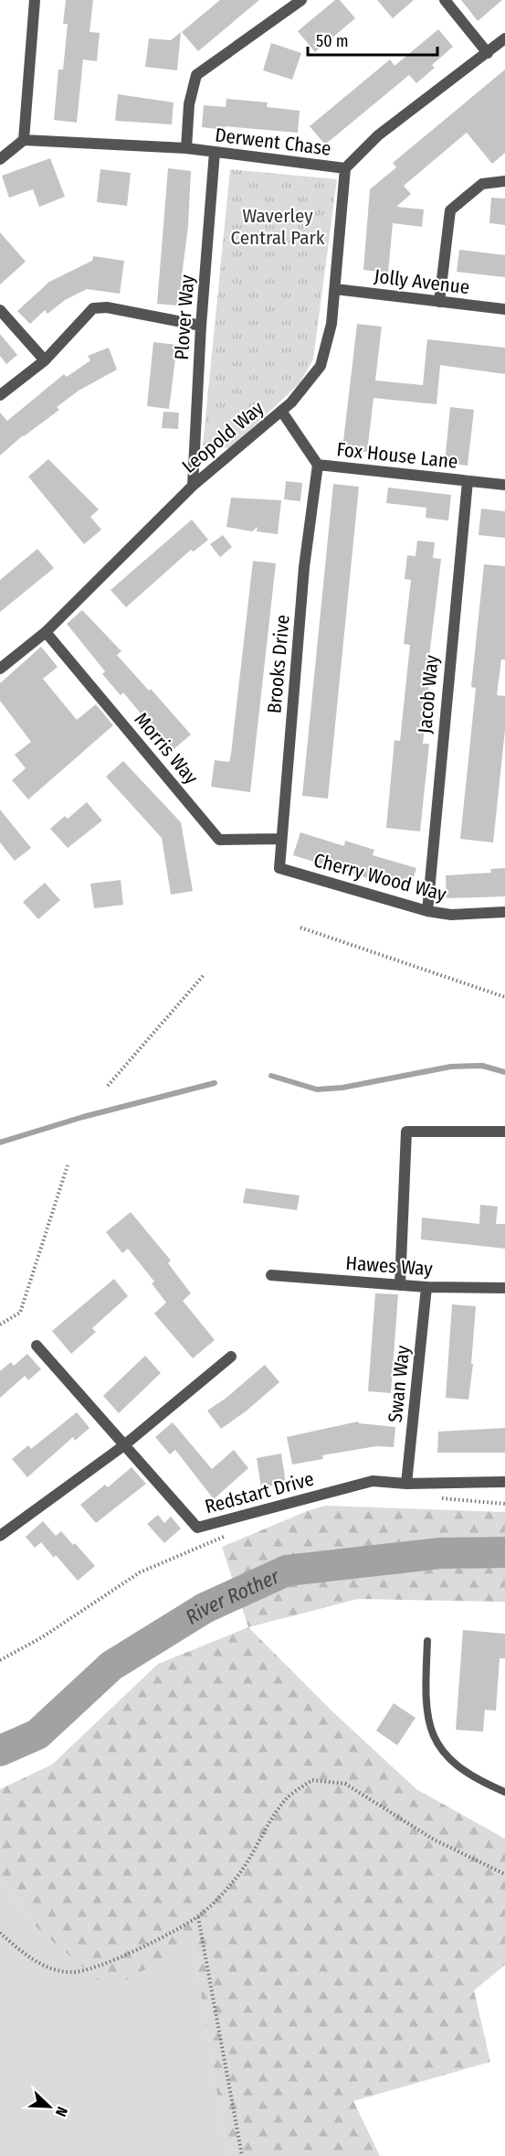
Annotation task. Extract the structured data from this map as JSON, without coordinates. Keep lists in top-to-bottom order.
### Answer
{
  "streets": {
    "street": [
      "Derwent Chase",
      "Jolly Avenue",
      "Plover Way",
      "Leopold Way",
      "Fox House Lane",
      "Brooks Drive",
      "Jacob Way",
      "Morris Way",
      "Cherry Wood Way",
      "Hawes Way",
      "Swan Way",
      "Redstart Drive"
    ]
  },
  "crossings": [
    ["Derwent Chase", "Plover Way"],
    ["Derwent Chase", "Leopold Way"],
    ["Jolly Avenue", "Leopold Way"],
    ["Plover Way", "Leopold Way"],
    ["Leopold Way", "Fox House Lane"],
    ["Leopold Way", "Morris Way"],
    ["Fox House Lane", "Brooks Drive"],
    ["Fox House Lane", "Jacob Way"],
    ["Brooks Drive", "Morris Way"],
    ["Brooks Drive", "Cherry Wood Way"],
    ["Jacob Way", "Cherry Wood Way"],
    ["Hawes Way", "Swan Way"],
    ["Swan Way", "Redstart Drive"]
  ],
  "water": ["River Rother"],
  "parks": ["Waverley Central Park"],
  "scale_bar": "50 m",
  "north": "bottom right"
}
